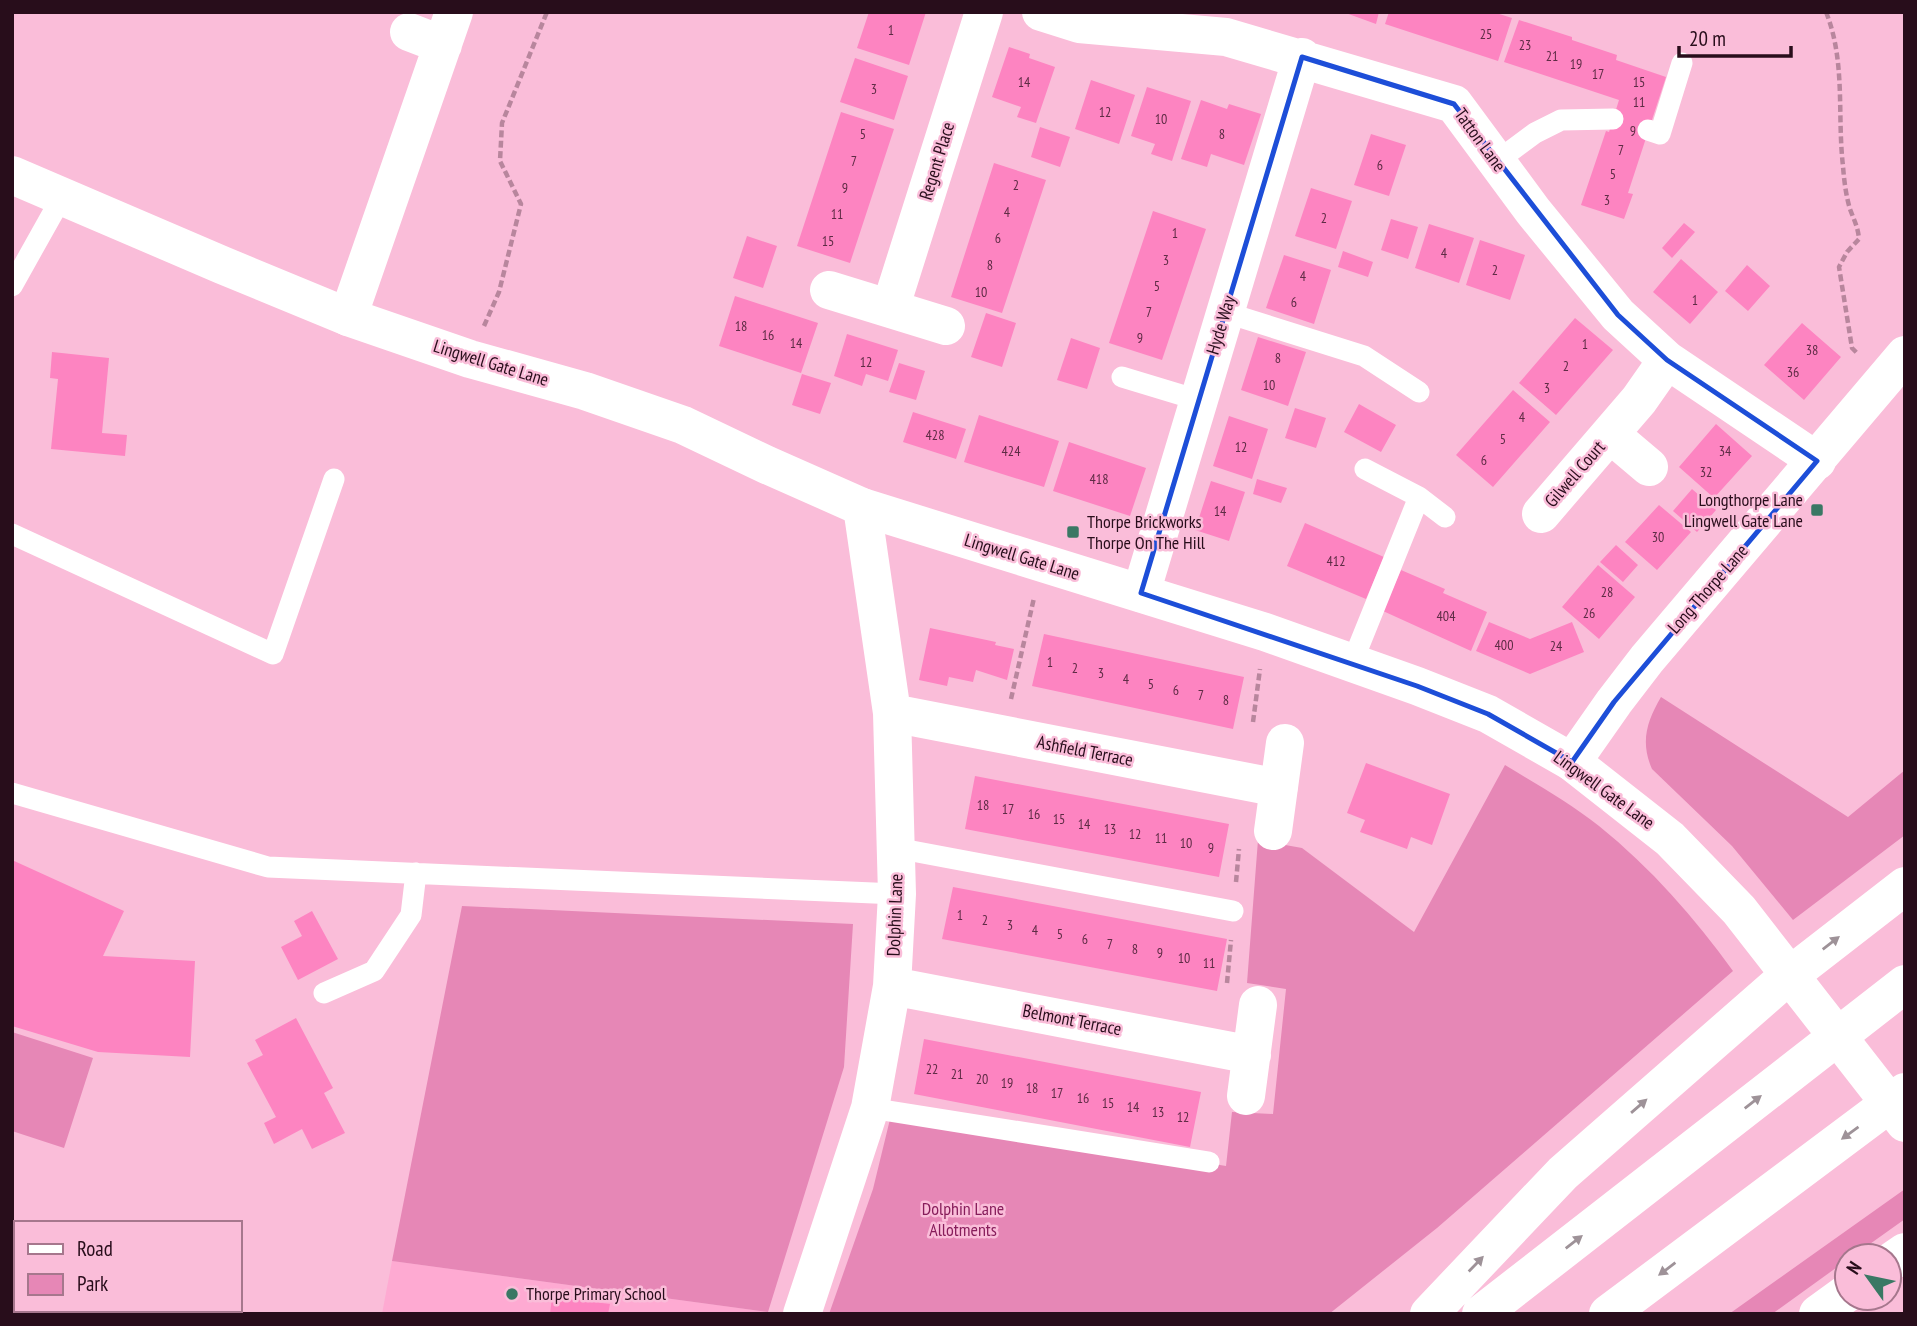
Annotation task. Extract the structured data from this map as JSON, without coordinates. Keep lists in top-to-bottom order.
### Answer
{
  "streets": {
    "main road": [
      "Tatton Lane",
      "Regent Place",
      "Hyde Way",
      "Lingwell Gate Lane",
      "Gilwell Court",
      "Long Thorpe Lane",
      "Ashfield Terrace",
      "Dolphin Lane",
      "Belmont Terrace"
    ]
  },
  "crossings": [
    ["Tatton Lane", "Hyde Way"],
    ["Tatton Lane", "Gilwell Court"],
    ["Tatton Lane", "Long Thorpe Lane"],
    ["Hyde Way", "Lingwell Gate Lane"],
    ["Lingwell Gate Lane", "Long Thorpe Lane"],
    ["Lingwell Gate Lane", "Dolphin Lane"],
    ["Ashfield Terrace", "Dolphin Lane"],
    ["Dolphin Lane", "Belmont Terrace"]
  ],
  "parks": ["Dolphin Lane Allotments"],
  "places": {
    "transit": ["Longthorpe Lane Lingwell Gate Lane", "Thorpe Brickworks Thorpe On The Hill"],
    "other": ["Thorpe Primary School"]
  },
  "house_numbers": [
    "1",
    "25",
    "23",
    "21",
    "19",
    "17",
    "14",
    "15",
    "3",
    "11",
    "12",
    "10",
    "9",
    "5",
    "8",
    "7",
    "7",
    "6",
    "5",
    "2",
    "9",
    "3",
    "4",
    "11",
    "2",
    "1",
    "6",
    "15",
    "4",
    "3",
    "8",
    "2",
    "4",
    "5",
    "10",
    "1",
    "6",
    "7",
    "18",
    "16",
    "9",
    "14",
    "1",
    "38",
    "8",
    "12",
    "2",
    "36",
    "10",
    "3",
    "4",
    "428",
    "5",
    "12",
    "424",
    "34",
    "6",
    "32",
    "418",
    "14",
    "30",
    "412",
    "28",
    "26",
    "404",
    "400",
    "24",
    "1",
    "2",
    "3",
    "4",
    "5",
    "6",
    "7",
    "8",
    "18",
    "17",
    "16",
    "15",
    "14",
    "13",
    "12",
    "11",
    "10",
    "9",
    "1",
    "2",
    "3",
    "4",
    "5",
    "6",
    "7",
    "8",
    "9",
    "10",
    "11",
    "22",
    "21",
    "20",
    "19",
    "18",
    "17",
    "16",
    "15",
    "14",
    "13",
    "12"
  ],
  "legend": ["Road", "Park"],
  "scale_bar": "20 m",
  "north": "top left"
}
